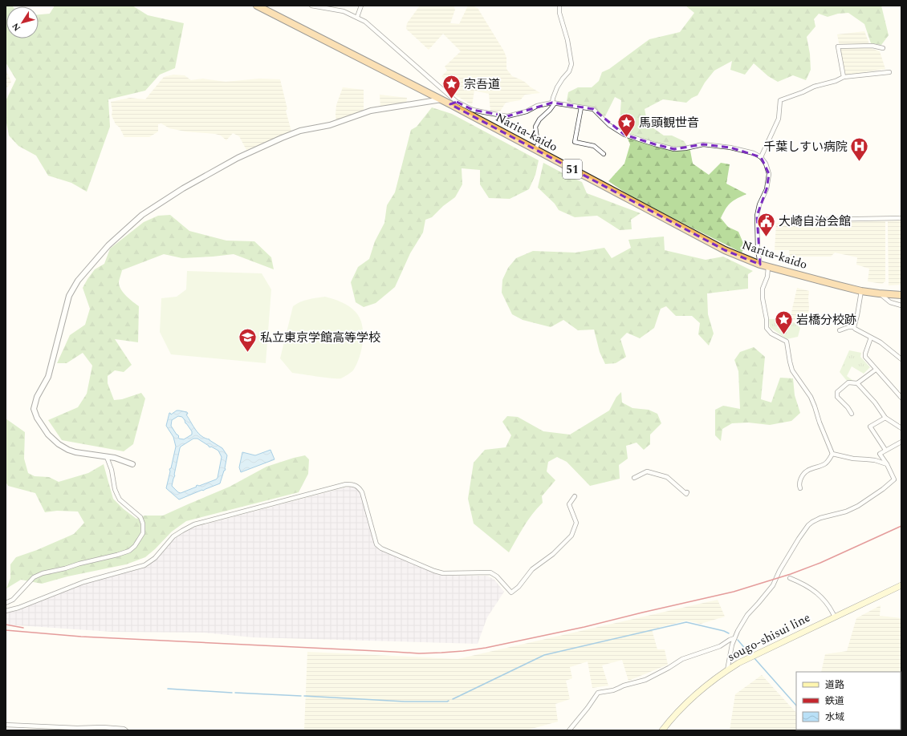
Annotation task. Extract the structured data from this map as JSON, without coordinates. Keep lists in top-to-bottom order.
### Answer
{
  "streets": {
    "highway": ["Narita-kaido", "51"],
    "main road": ["sougo-shisui line"]
  },
  "places": {
    "place": ["宗吾道", "馬頭観世音", "岩橋分校跡"],
    "hospital": ["千葉しすい病院"],
    "public building": ["大崎自治会館"],
    "school or university": ["私立東京学館高等学校"]
  },
  "legend": ["道路", "鉄道", "水域"],
  "north": "bottom left"
}
